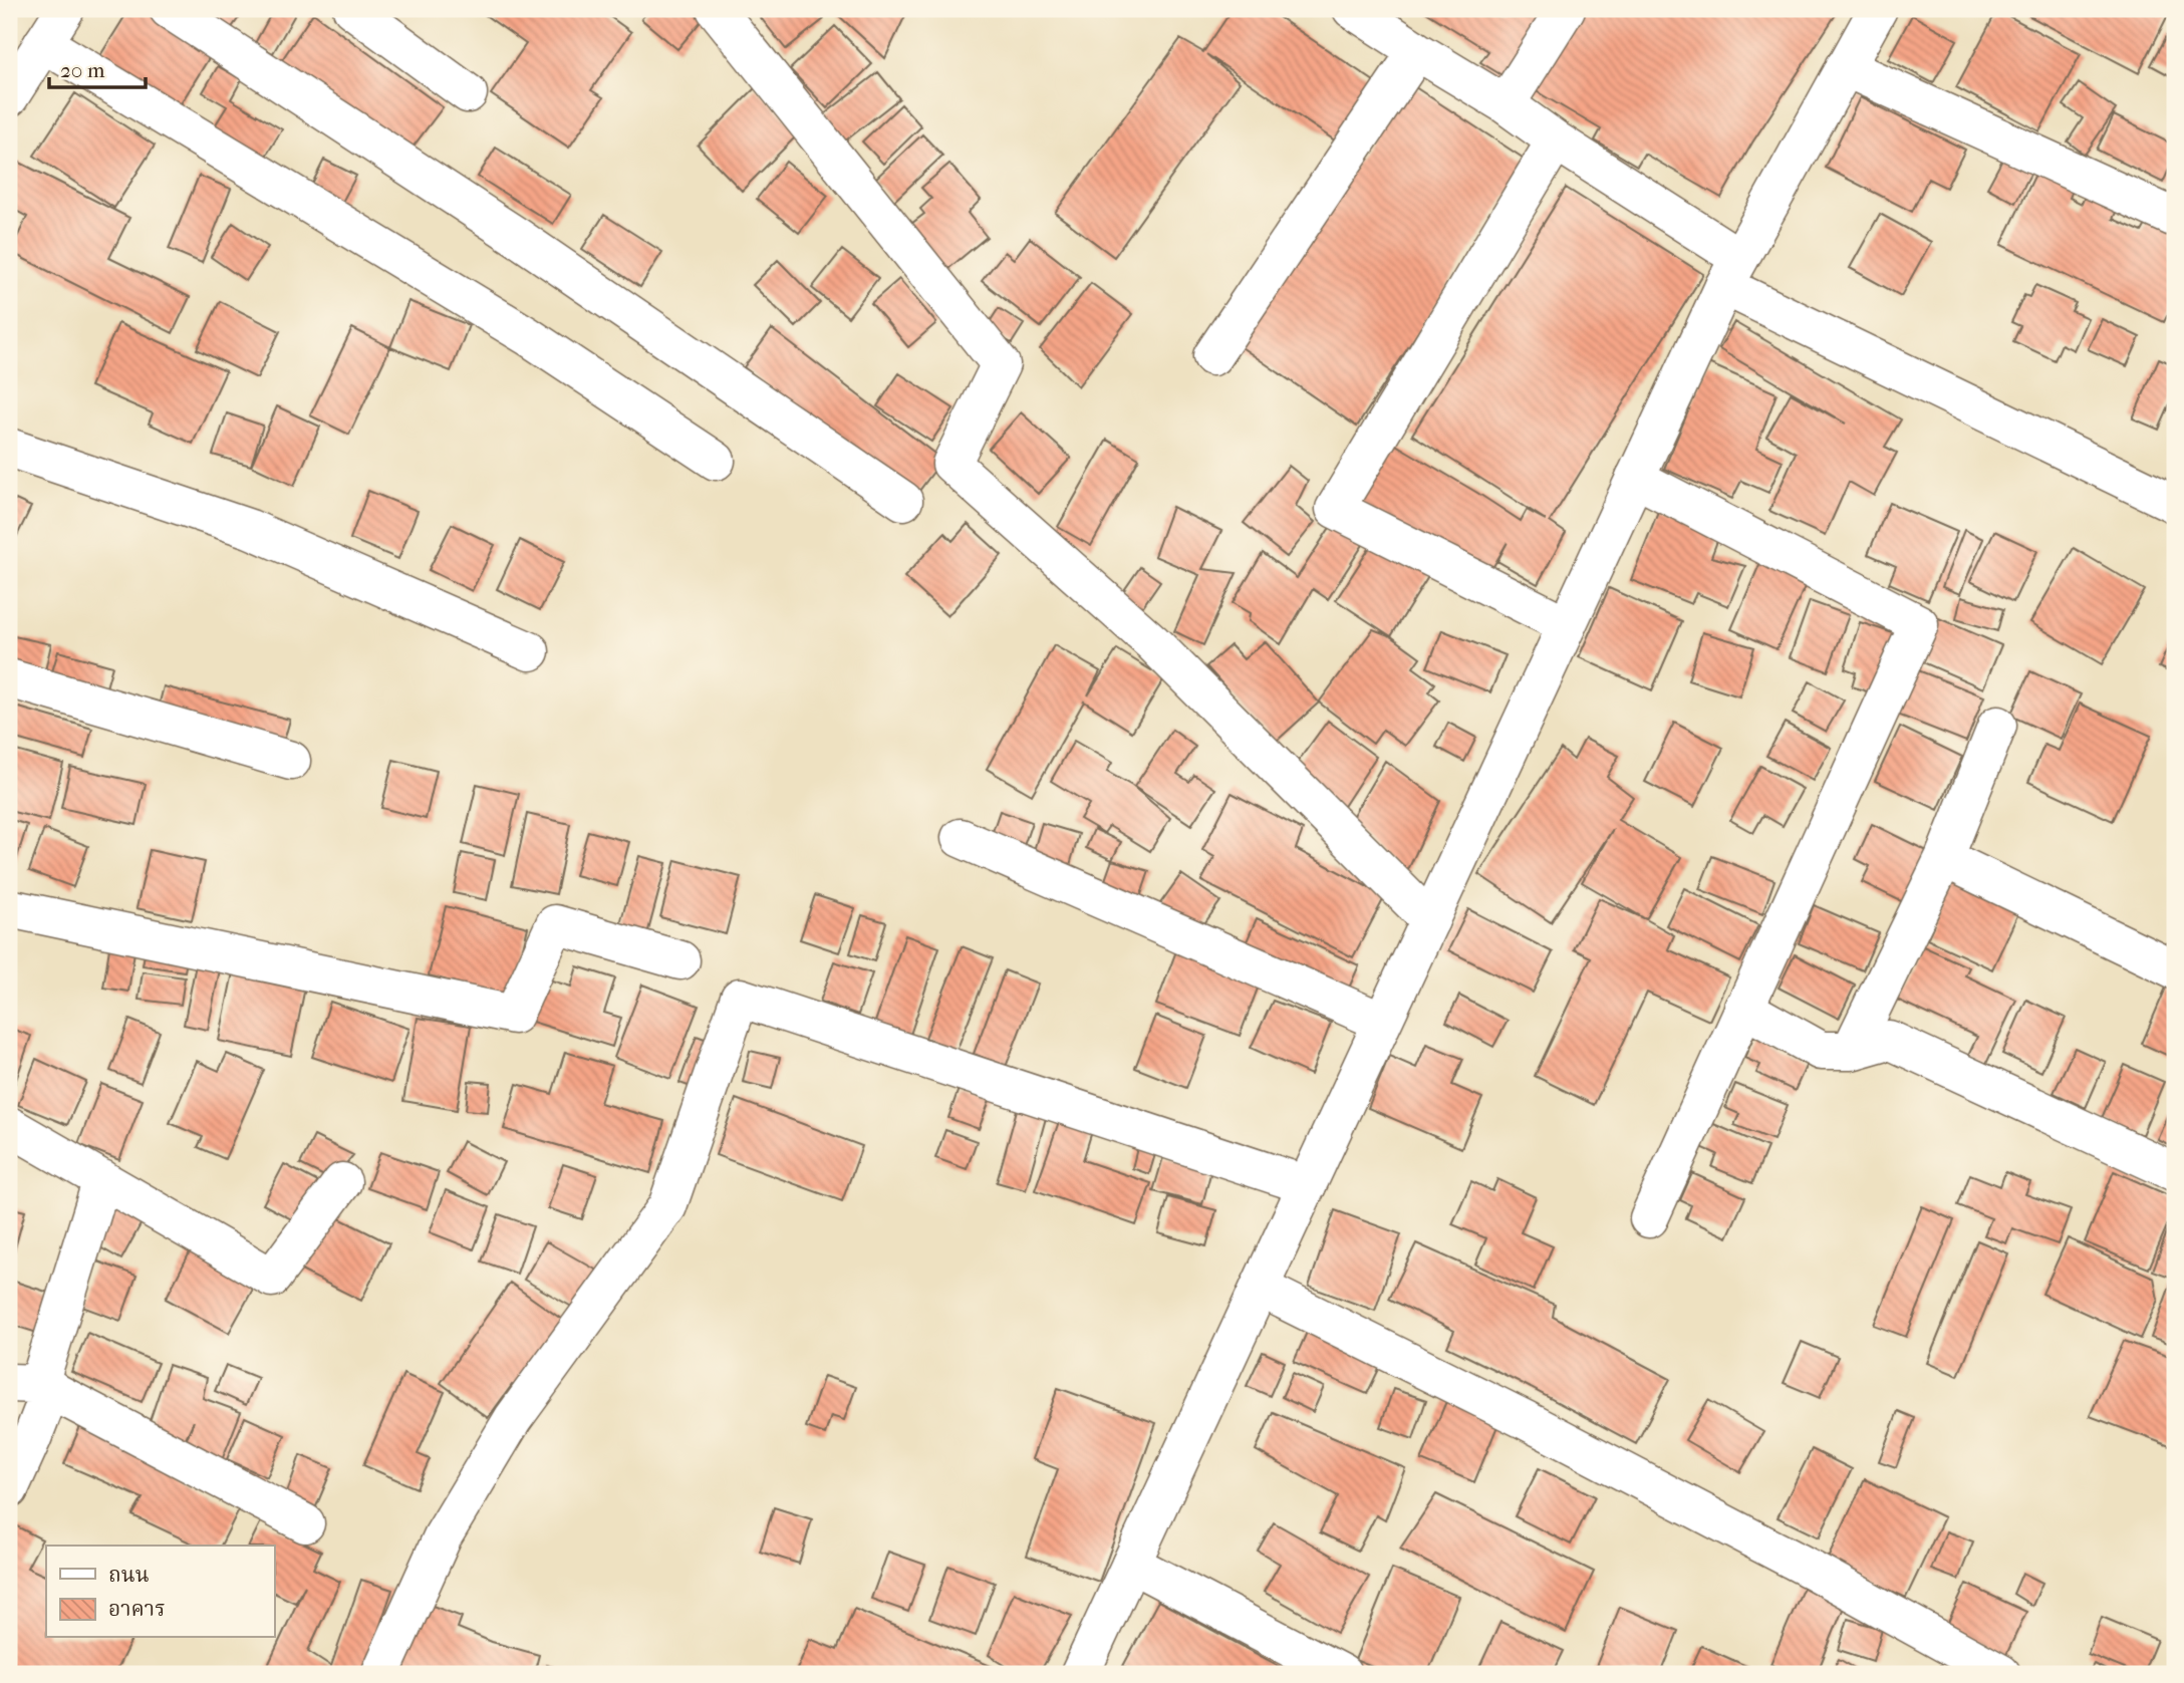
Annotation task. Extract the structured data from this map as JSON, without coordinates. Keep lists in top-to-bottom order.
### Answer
{
  "legend": ["ถนน", "อาคาร"],
  "scale_bar": "20 m"
}
